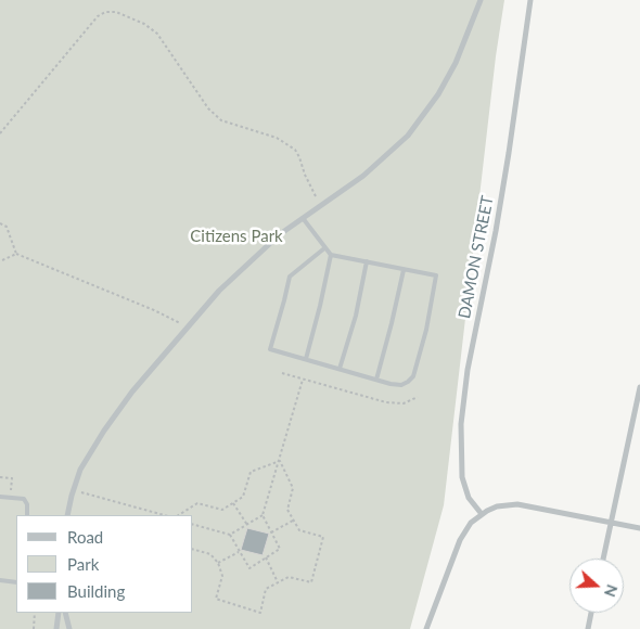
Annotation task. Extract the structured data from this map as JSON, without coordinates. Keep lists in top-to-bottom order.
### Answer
{
  "streets": {
    "street": ["DAMON STREET"]
  },
  "parks": ["Citizens Park"],
  "legend": ["Road", "Park", "Building"],
  "north": "right"
}
